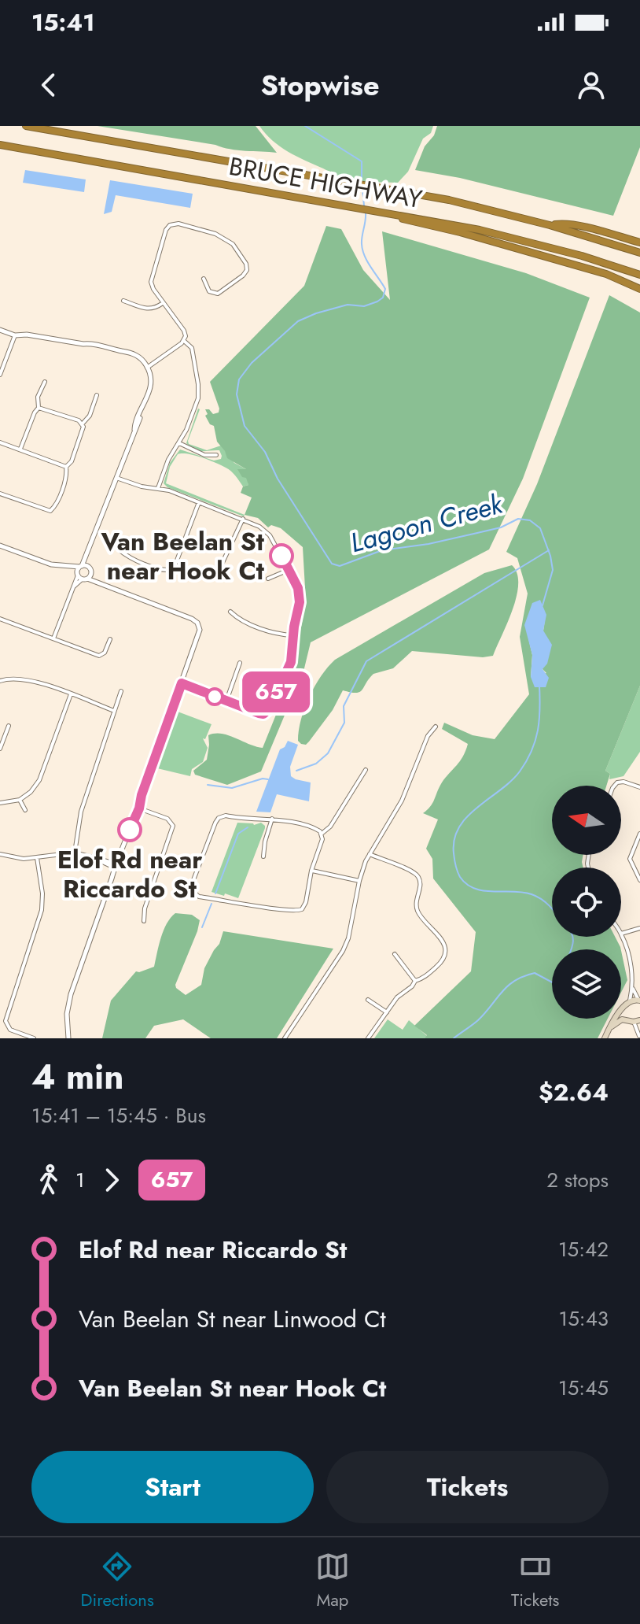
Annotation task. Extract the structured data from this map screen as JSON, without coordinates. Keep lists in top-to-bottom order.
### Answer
{
  "streets": {
    "highway": ["BRUCE HIGHWAY"]
  },
  "water": ["Lagoon Creek"],
  "places": ["Van Beelan St near Hook Ct", "Elof Rd near Riccardo St"],
  "lines": ["bus line 657"],
  "north": "left",
  "page": {
    "status": "15:41",
    "header": "Stopwise",
    "on_map": "657",
    "heading": ["4 min", "15:41 – 15:45 · Bus", "$2.64"],
    "legs": ["1", "657", "2 stops"],
    "list": [
      {
        "name": "Elof Rd near Riccardo St",
        "value": "15:42"
      },
      {
        "name": "Van Beelan St near Linwood Ct",
        "value": "15:43"
      },
      {
        "name": "Van Beelan St near Hook Ct",
        "value": "15:45"
      }
    ],
    "buttons": ["Start", "Tickets"],
    "tabs": ["Directions", "Map", "Tickets"]
  }
}
